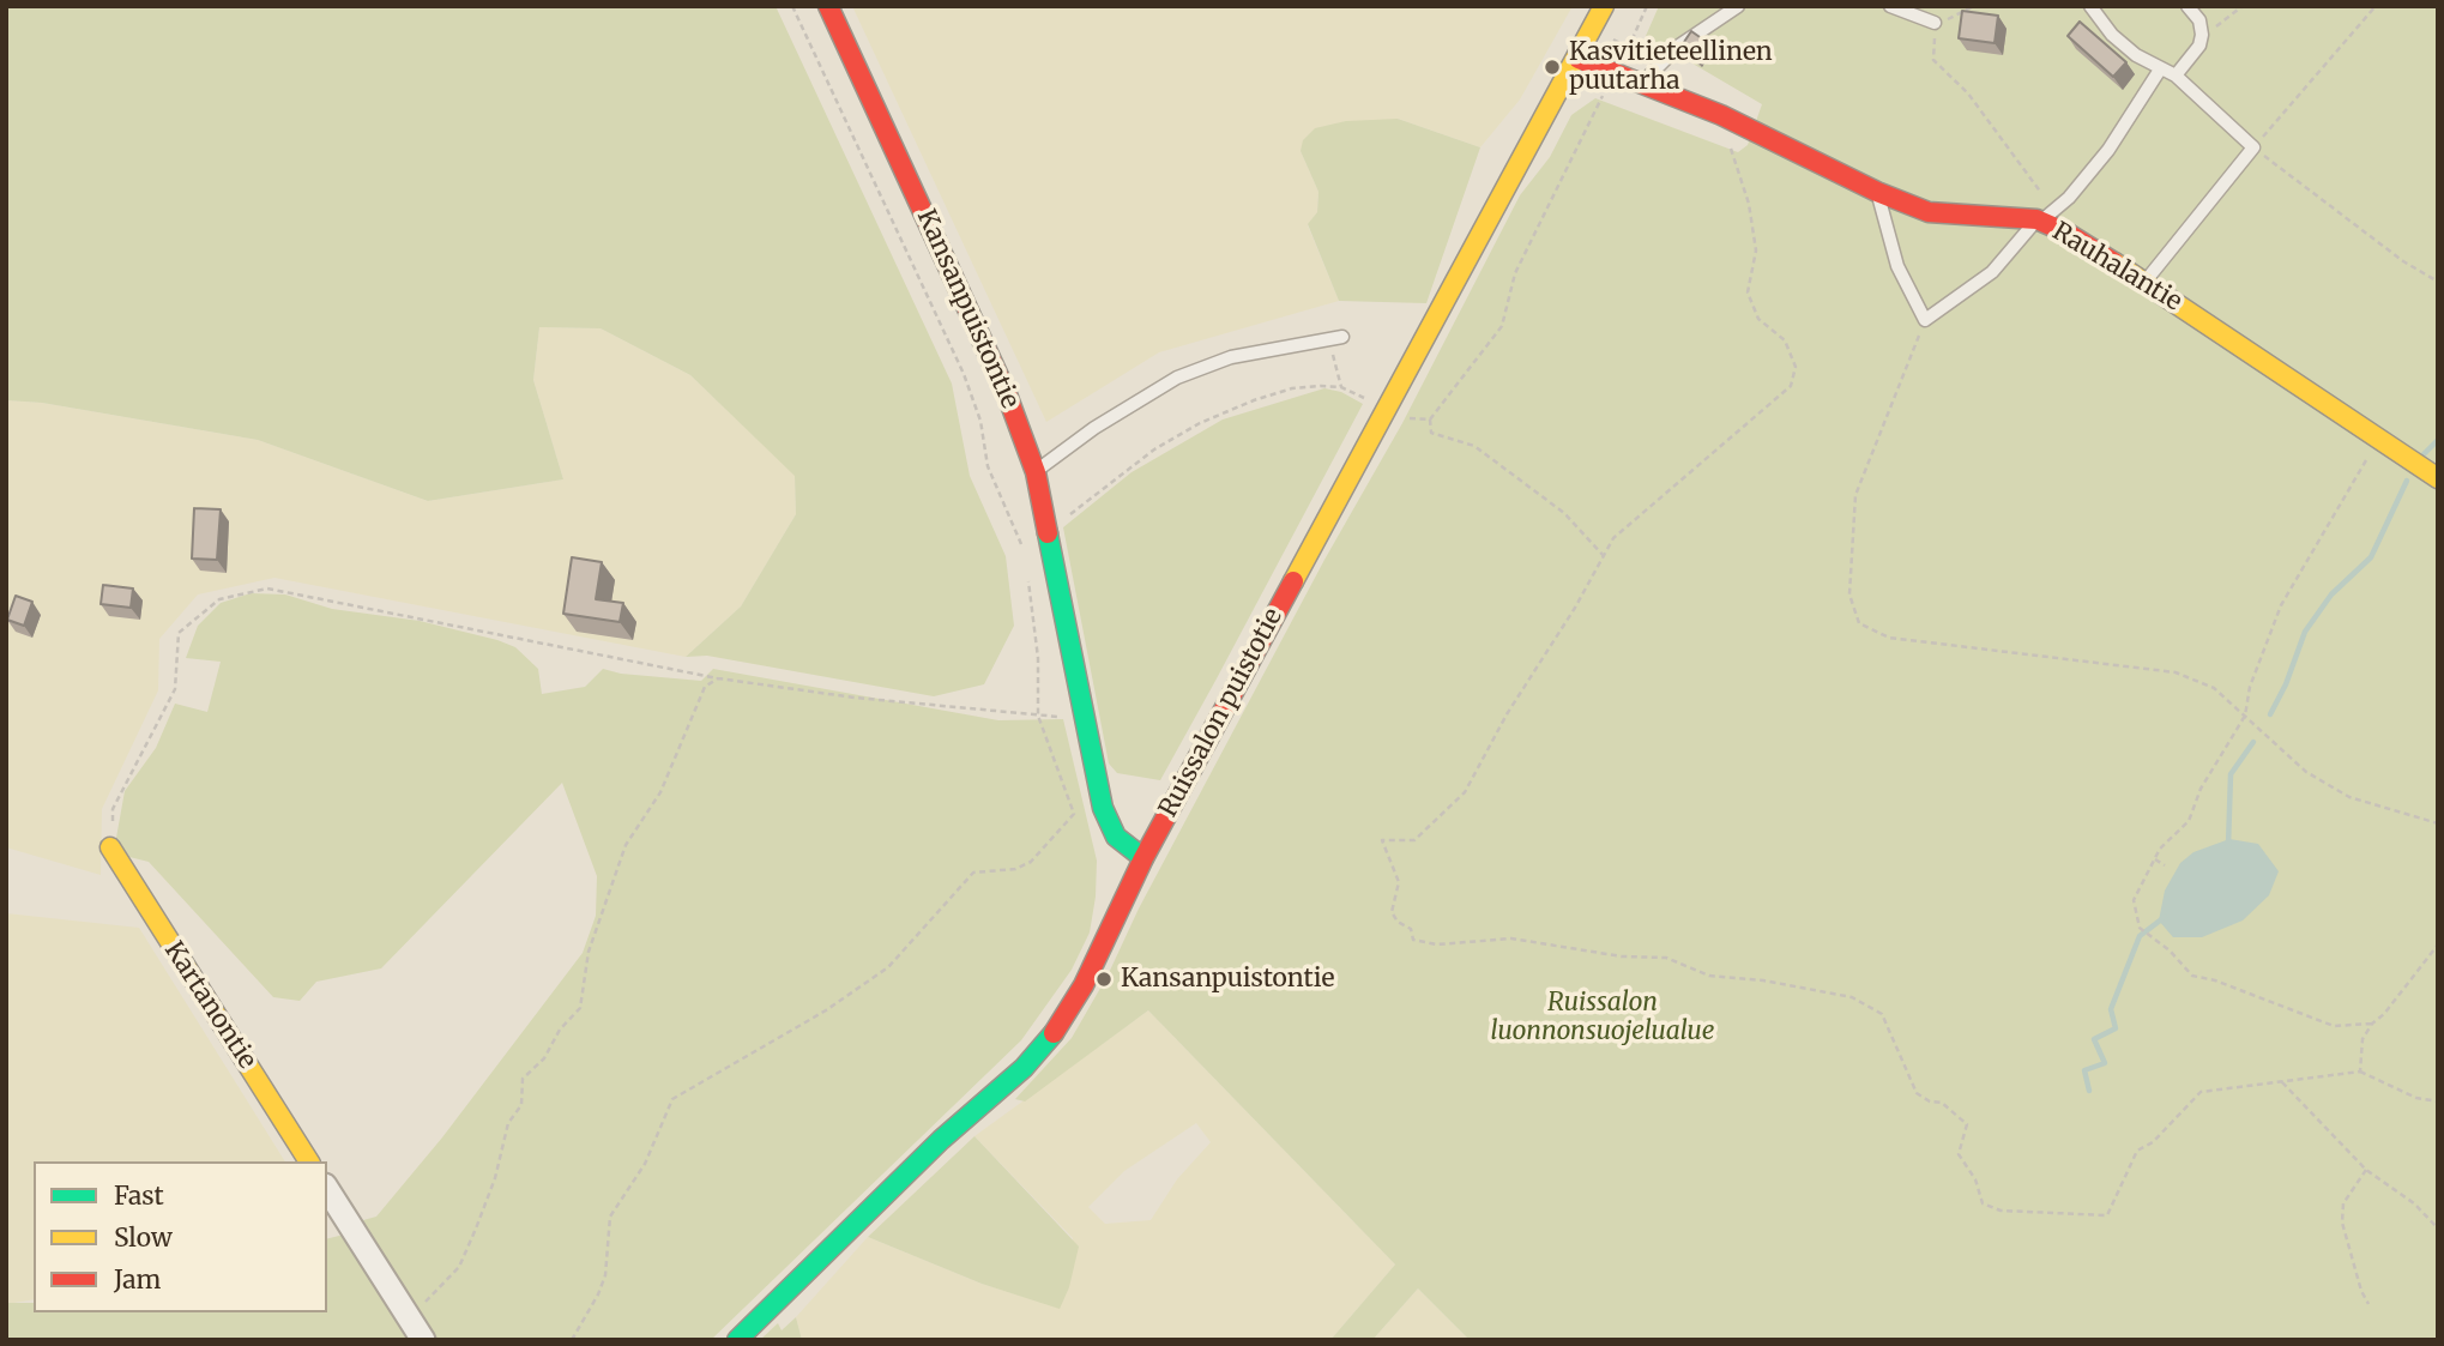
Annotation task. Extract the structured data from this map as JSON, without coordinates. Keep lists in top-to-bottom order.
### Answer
{
  "streets": {
    "street": [
      "Rauhalantie",
      "Kansanpuistontie",
      "Ruissalon puistotie",
      "Kartanontie"
    ]
  },
  "crossings": [
    ["Rauhalantie", "Ruissalon puistotie"],
    ["Kansanpuistontie", "Ruissalon puistotie"]
  ],
  "parks": ["Ruissalon luonnonsuojelualue"],
  "places": ["Kasvitieteellinen puutarha", "Kansanpuistontie"],
  "legend": ["Fast", "Slow", "Jam"]
}
